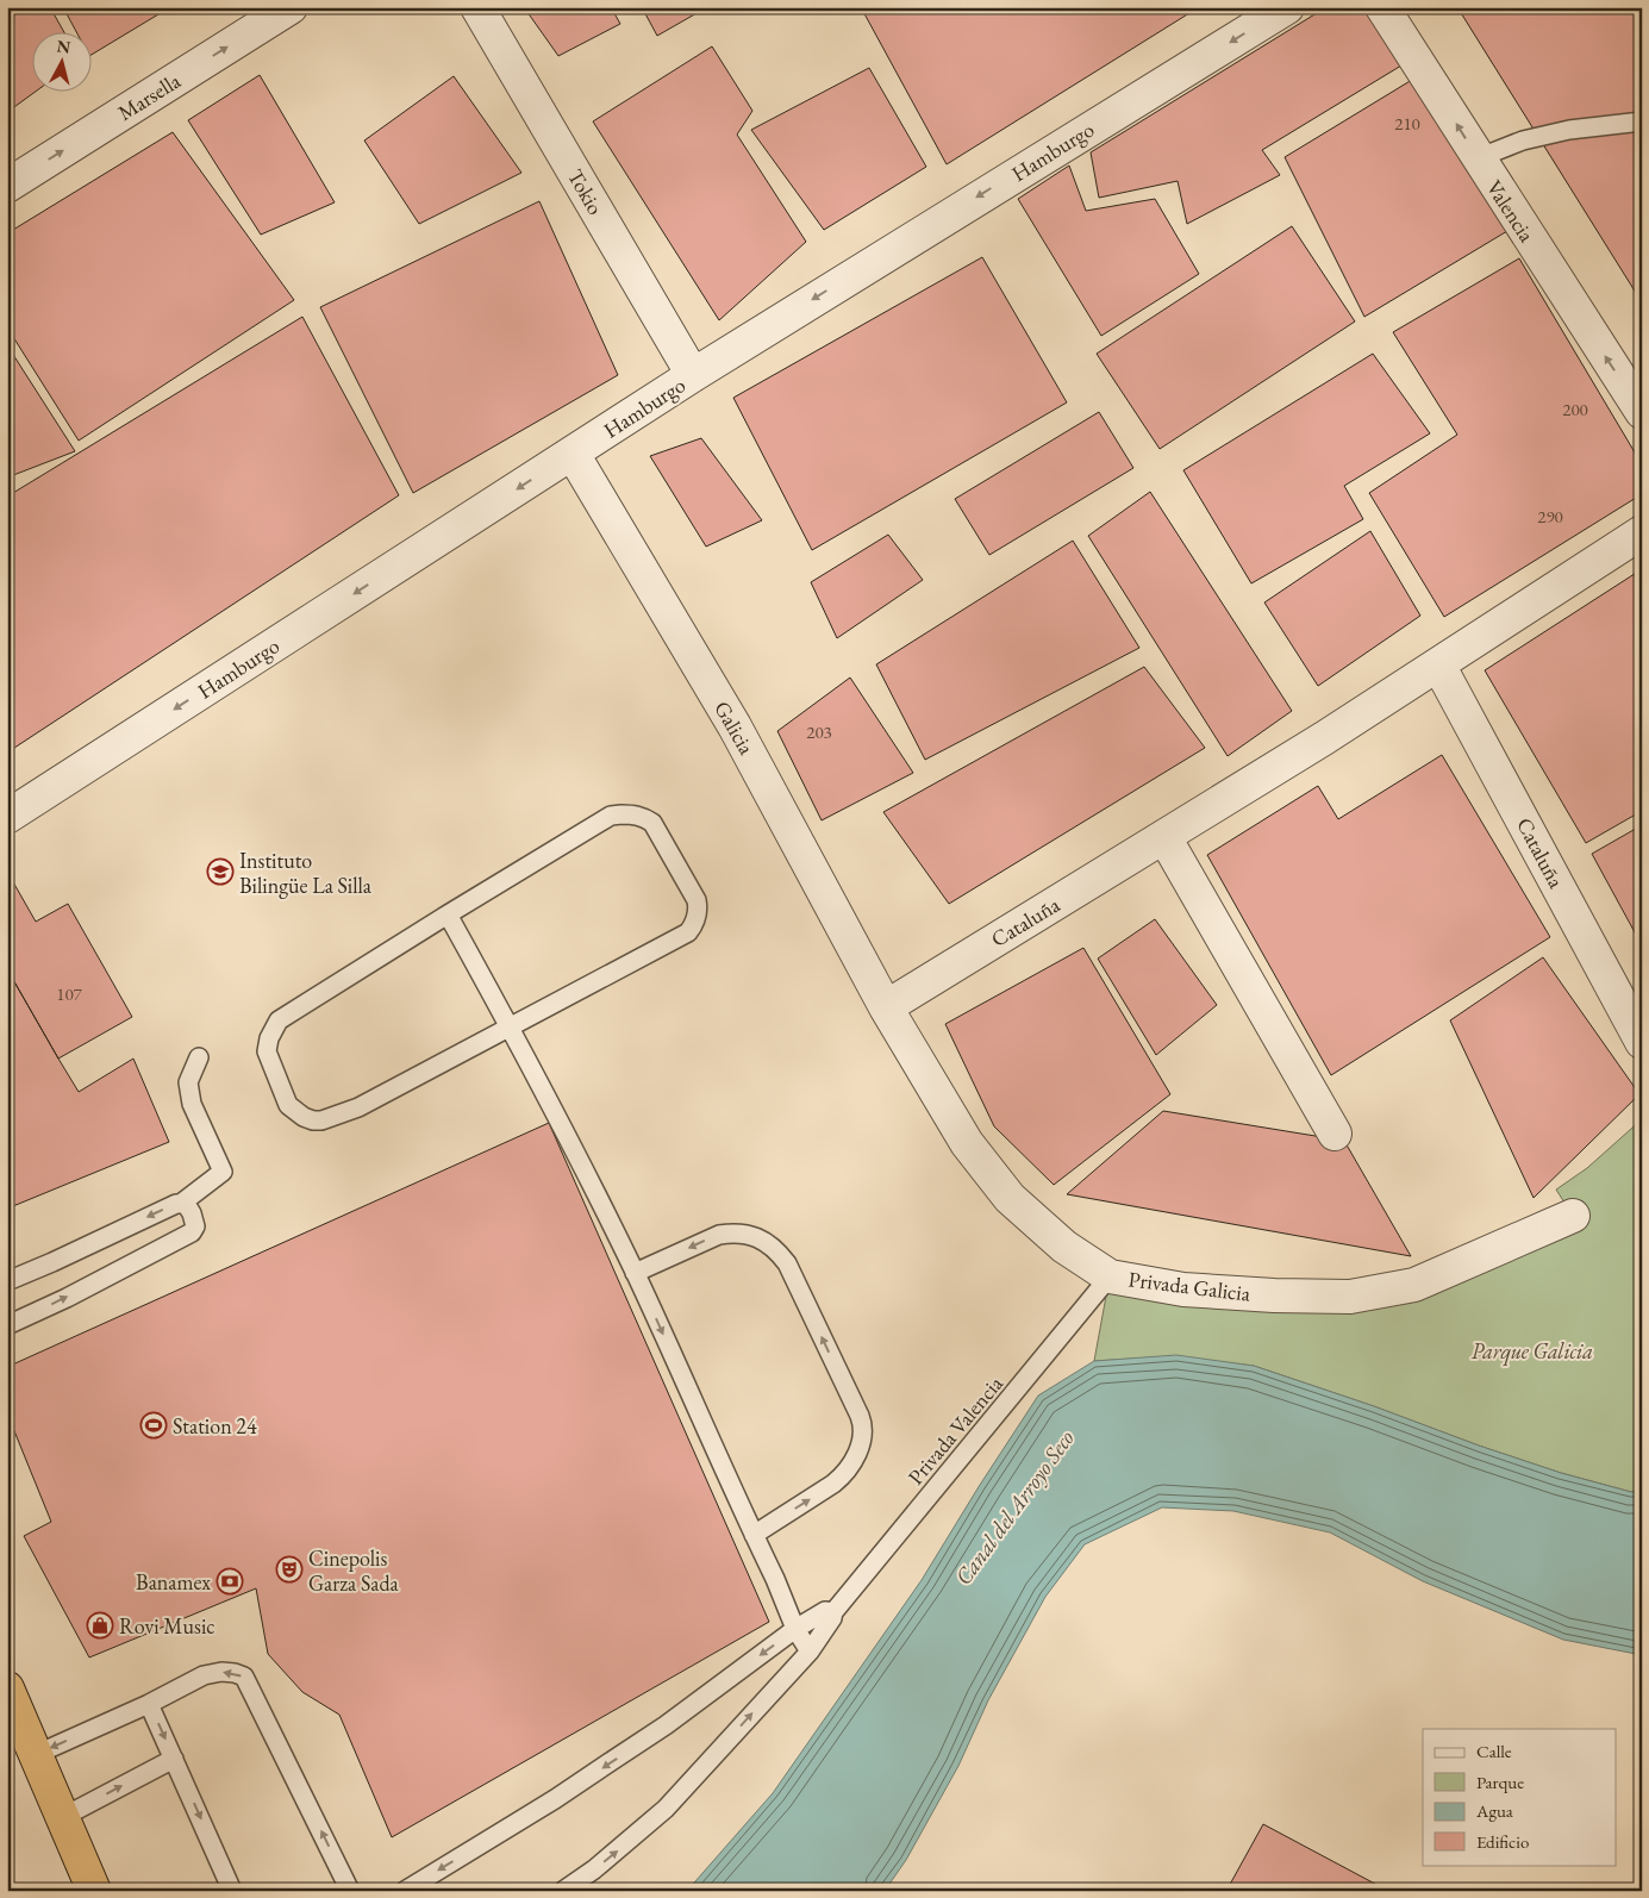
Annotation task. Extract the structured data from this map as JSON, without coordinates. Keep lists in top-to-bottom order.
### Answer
{
  "streets": {
    "street": [
      "Marsella",
      "Hamburgo",
      "Tokio",
      "Valencia",
      "Galicia",
      "Cataluña",
      "Privada Galicia"
    ],
    "lane": ["Privada Valencia"]
  },
  "crossings": [
    ["Hamburgo", "Tokio"],
    ["Hamburgo", "Galicia"],
    ["Galicia", "Cataluña"],
    ["Galicia", "Privada Galicia"],
    ["Cataluña", "Privada Galicia"],
    ["Privada Galicia", "Privada Valencia"]
  ],
  "one_way": ["Marsella", "Hamburgo", "Valencia"],
  "water": ["Canal del Arroyo Seco"],
  "parks": ["Parque Galicia"],
  "places": {
    "school or university": ["Instituto Bilingüe La Silla"],
    "sports": ["Station 24"],
    "theatre": ["Cinepolis Garza Sada"],
    "bank": ["Banamex"],
    "shop": ["Rovi Music"]
  },
  "house_numbers": [
    "210",
    "200",
    "290",
    "203",
    "107"
  ],
  "legend": [
    "Calle",
    "Parque",
    "Agua",
    "Edificio"
  ],
  "north": "top"
}
